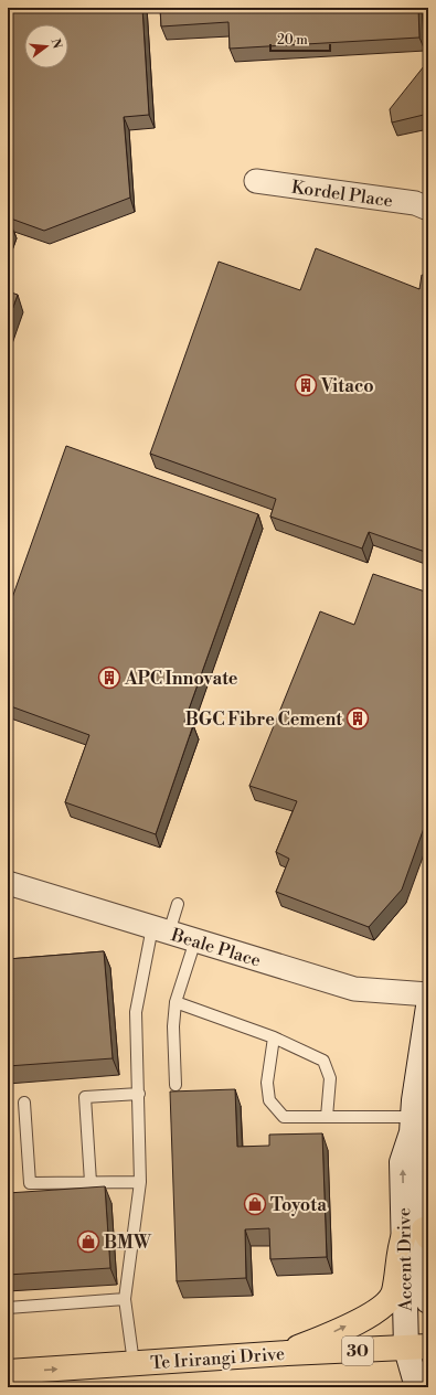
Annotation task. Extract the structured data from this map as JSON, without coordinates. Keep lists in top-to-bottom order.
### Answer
{
  "streets": {
    "main road": ["Accent Drive", "30", "Te Irirangi Drive"],
    "street": ["Kordel Place", "Beale Place"]
  },
  "crossings": [
    ["Accent Drive", "Te Irirangi Drive"]
  ],
  "places": {
    "building": ["Vitaco", "APC Innovate", "BGC Fibre Cement"],
    "shop": ["Toyota", "BMW"]
  },
  "scale_bar": "20 m",
  "north": "right"
}
